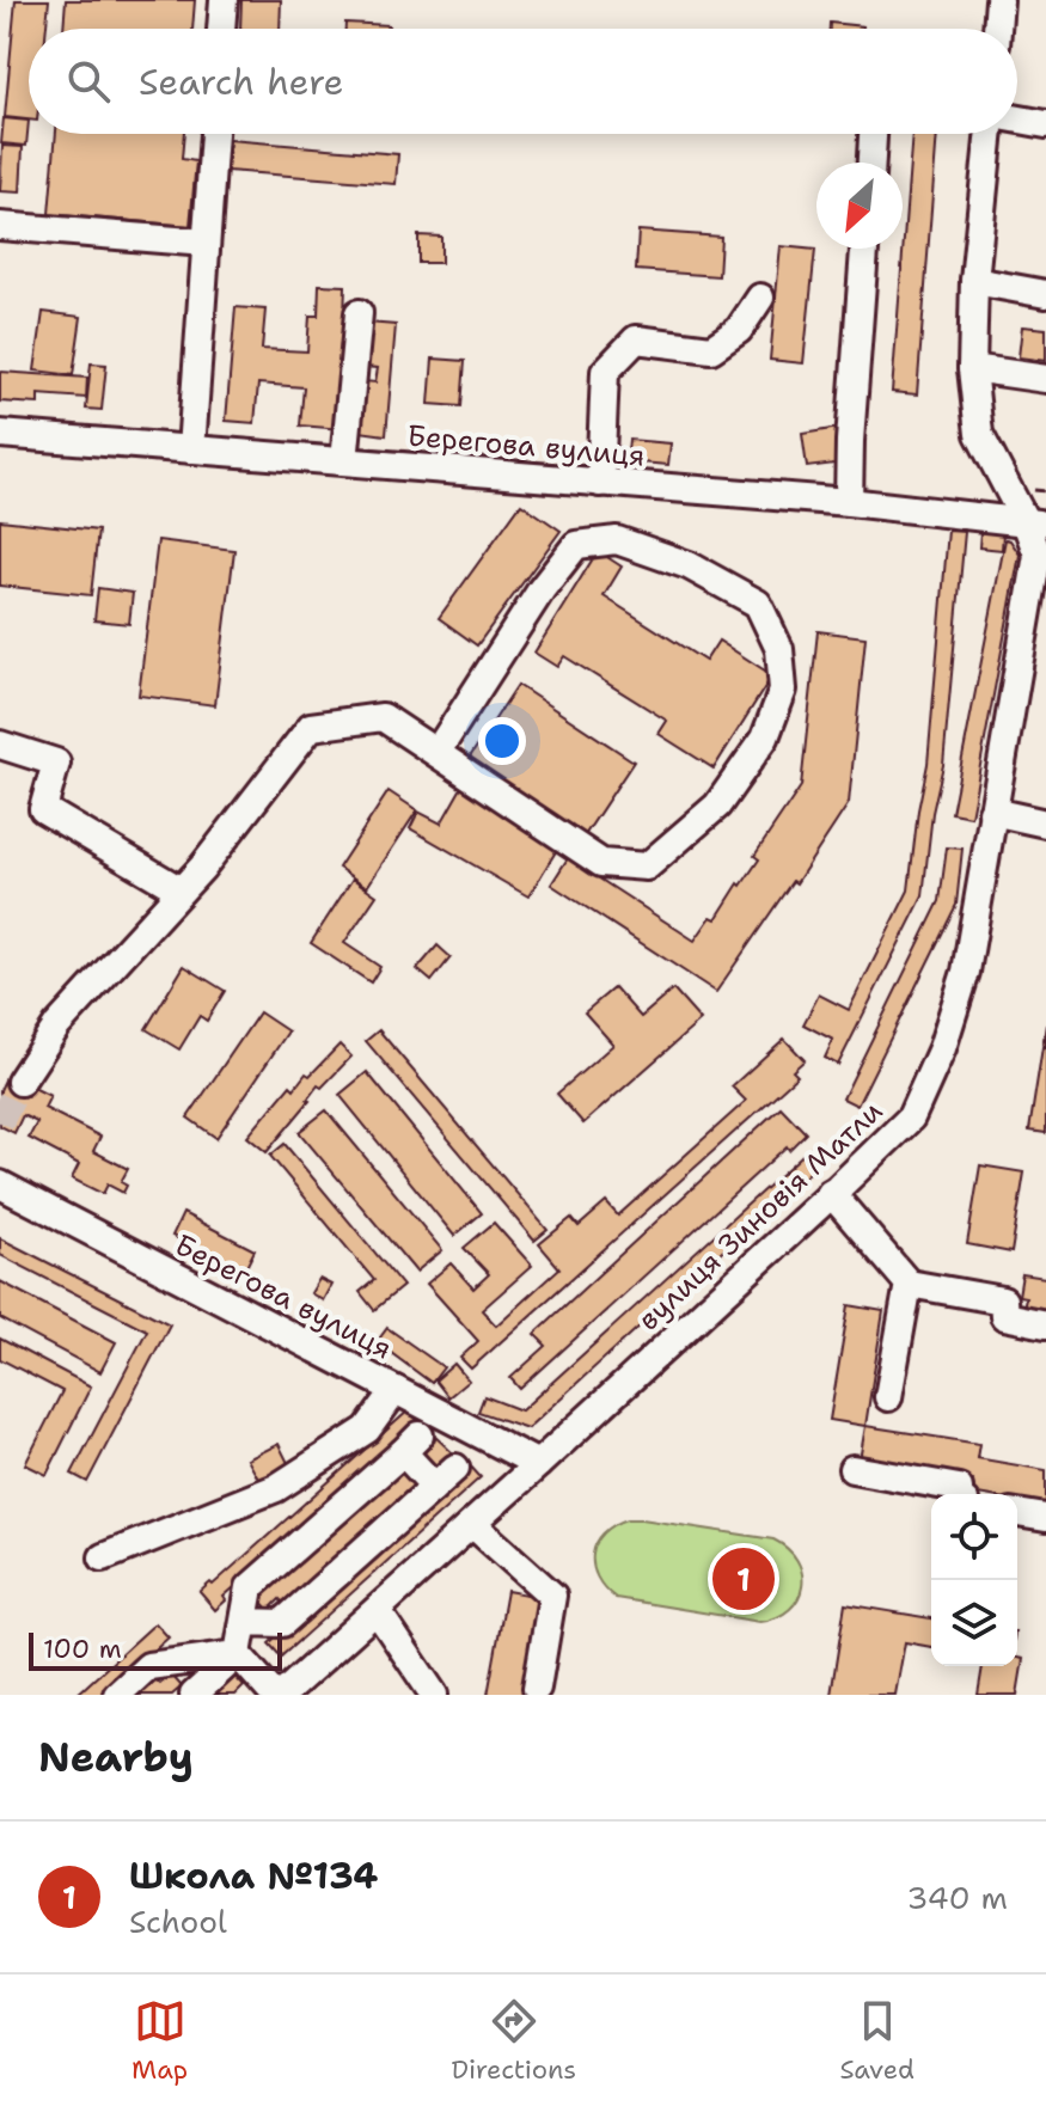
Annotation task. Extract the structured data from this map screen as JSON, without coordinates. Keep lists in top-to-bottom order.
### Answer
{
  "streets": {
    "street": ["Берегова вулиця", "вулиця Зиновія Матли"]
  },
  "crossings": [
    ["Берегова вулиця", "вулиця Зиновія Матли"]
  ],
  "scale_bar": "100 m",
  "north": "bottom left",
  "page": {
    "search": "Search here",
    "pins": "1",
    "scale": "100 m",
    "heading": "Nearby",
    "list": [
      {
        "mark": "1",
        "name": "Школа №134",
        "note": "School",
        "value": "340 m"
      }
    ],
    "nav": ["Map", "Directions", "Saved"]
  }
}
